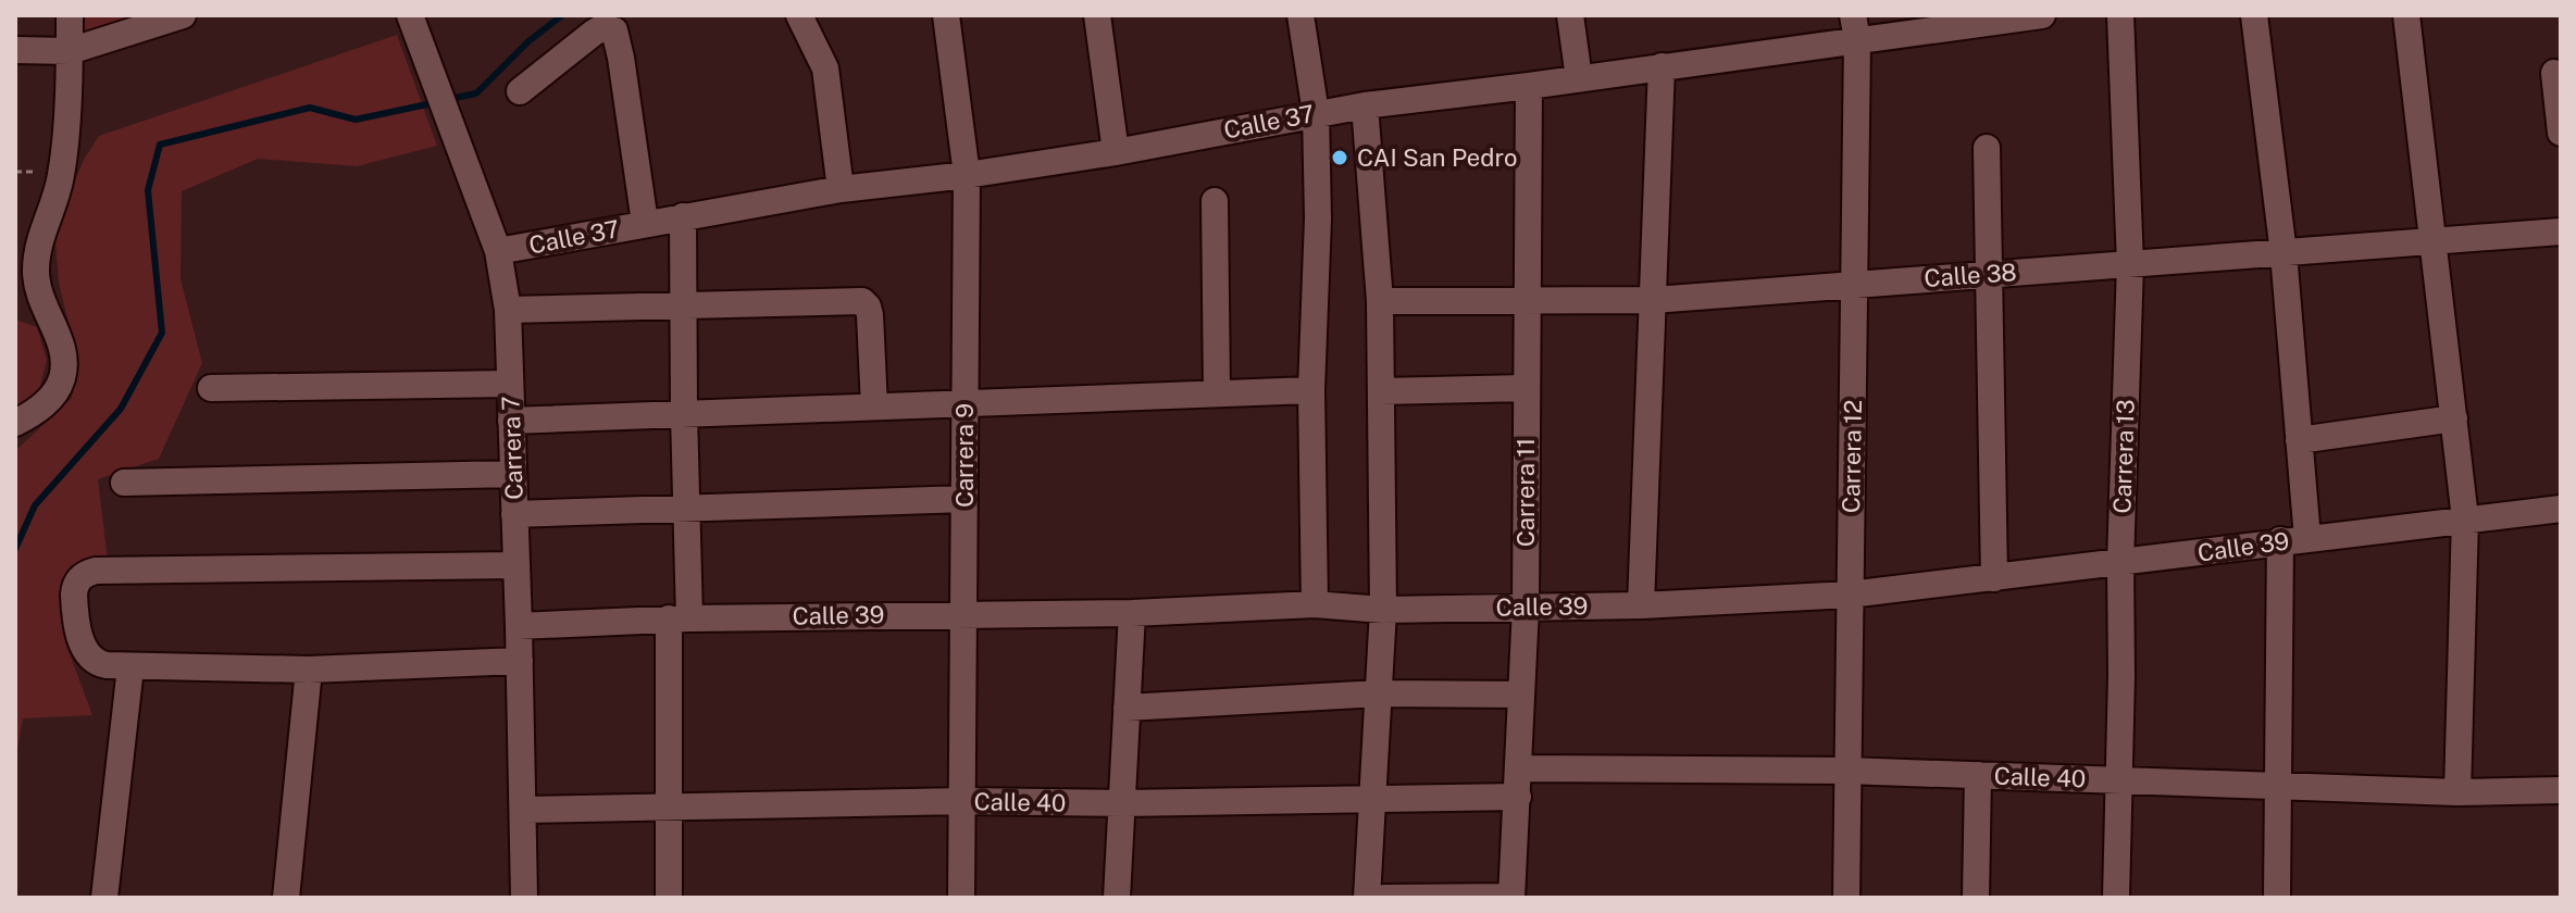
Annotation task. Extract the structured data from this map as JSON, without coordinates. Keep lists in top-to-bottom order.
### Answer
{
  "streets": {
    "street": [
      "Calle 37",
      "Calle 38",
      "Carrera 7",
      "Carrera 9",
      "Carrera 12",
      "Carrera 13",
      "Carrera 11",
      "Calle 39",
      "Calle 40"
    ]
  },
  "crossings": [
    ["Calle 37", "Carrera 7"],
    ["Calle 37", "Carrera 9"],
    ["Calle 37", "Carrera 12"],
    ["Calle 37", "Carrera 11"],
    ["Calle 38", "Carrera 12"],
    ["Calle 38", "Carrera 13"],
    ["Calle 38", "Carrera 11"],
    ["Carrera 7", "Calle 39"],
    ["Carrera 7", "Calle 40"],
    ["Carrera 9", "Calle 39"],
    ["Carrera 9", "Calle 40"],
    ["Carrera 12", "Calle 39"],
    ["Carrera 12", "Calle 40"],
    ["Carrera 13", "Calle 39"],
    ["Carrera 13", "Calle 40"],
    ["Carrera 11", "Calle 39"],
    ["Carrera 11", "Calle 40"]
  ],
  "places": ["CAI San Pedro"]
}
